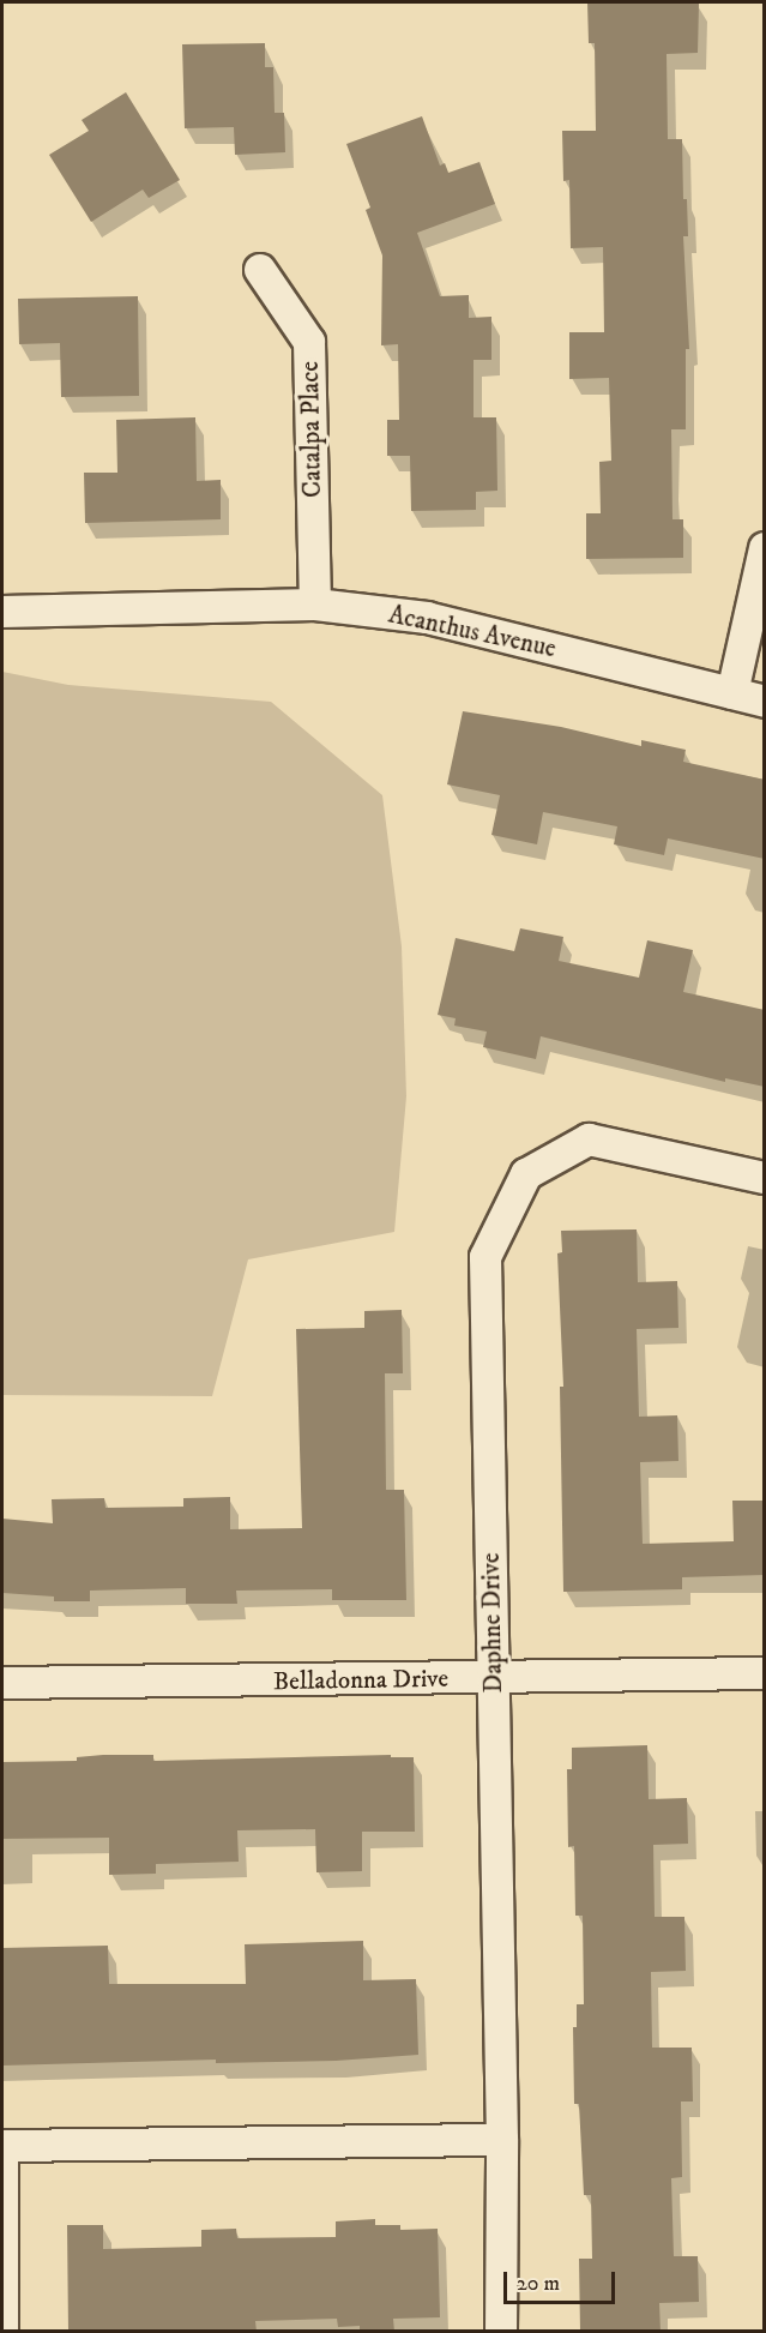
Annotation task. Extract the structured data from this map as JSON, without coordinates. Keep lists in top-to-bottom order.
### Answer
{
  "streets": {
    "street": [
      "Catalpa Place",
      "Acanthus Avenue",
      "Daphne Drive",
      "Belladonna Drive"
    ]
  },
  "crossings": [
    ["Catalpa Place", "Acanthus Avenue"],
    ["Daphne Drive", "Belladonna Drive"]
  ],
  "scale_bar": "20 m"
}
